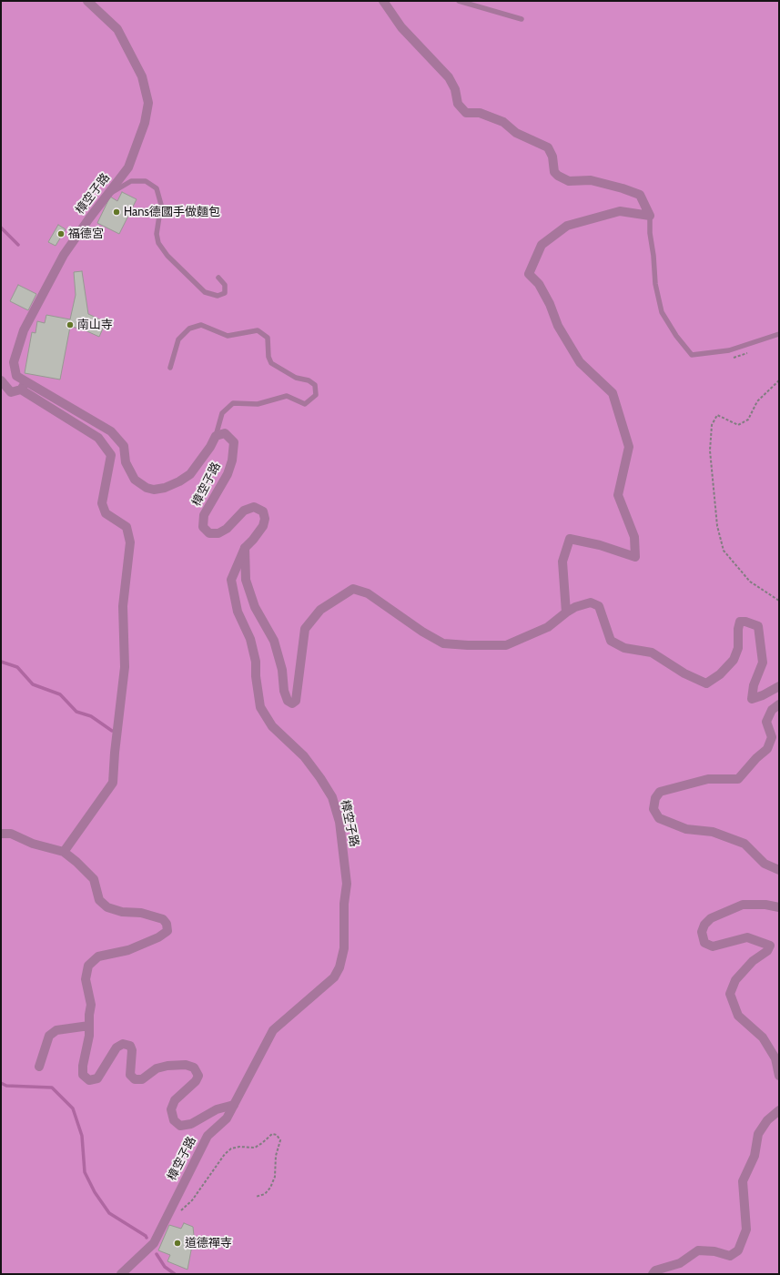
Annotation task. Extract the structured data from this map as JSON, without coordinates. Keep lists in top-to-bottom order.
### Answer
{
  "streets": {
    "street": ["樟空子路"]
  },
  "places": [
    "Hans德國手做麵包",
    "福德宮",
    "南山寺",
    "道德禪寺"
  ]
}
